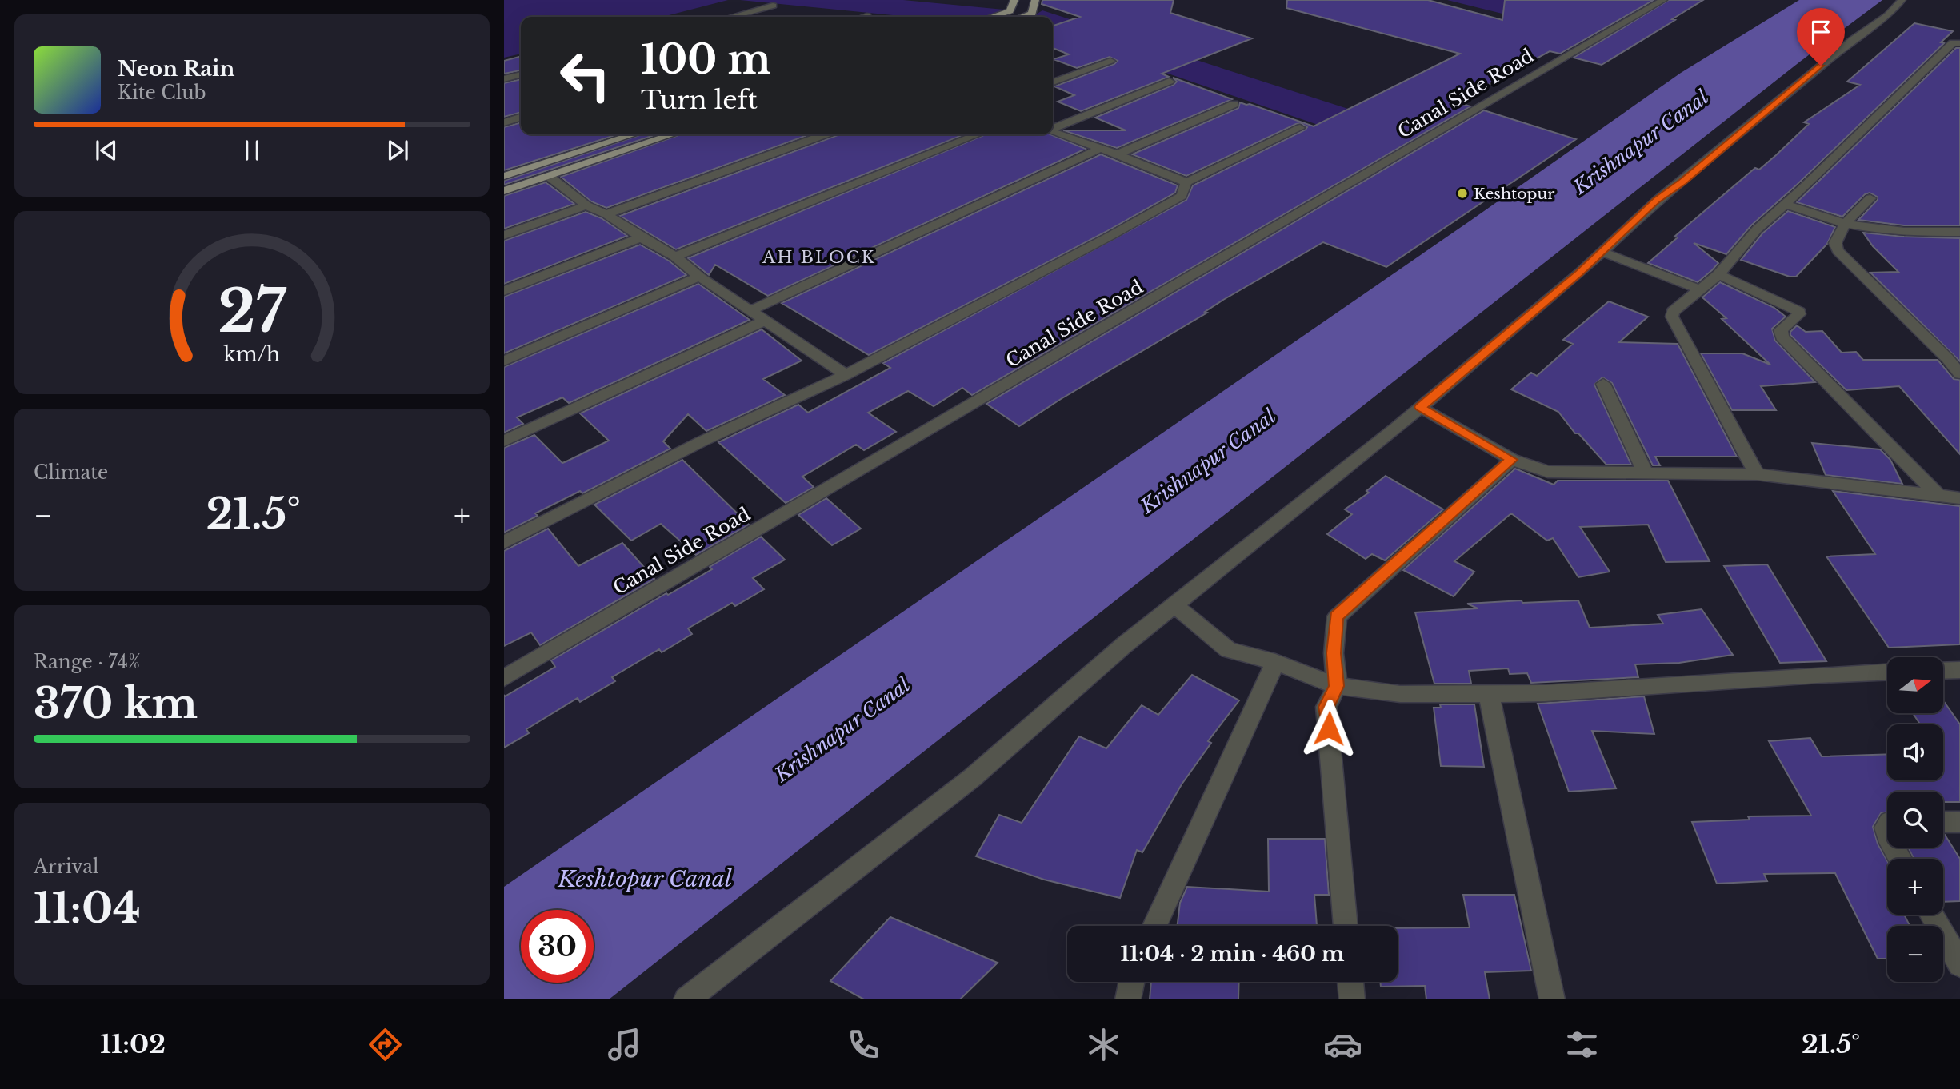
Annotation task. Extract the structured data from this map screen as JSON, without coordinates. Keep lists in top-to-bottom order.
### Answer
{
  "streets": {
    "street": ["Canal Side Road"]
  },
  "districts": ["AH BLOCK"],
  "water": ["Krishnapur Canal", "Keshtopur Canal"],
  "places": ["Keshtopur"],
  "north": "right",
  "page": {
    "turn": ["100 m", "Turn left"],
    "song": ["Neon Rain", "Kite Club"],
    "tile": [
      "Climate",
      ["Range · 74%", "370 km"],
      ["Arrival", "11:04"]
    ],
    "heat": ["−", "21.5°", "+"],
    "map_buttons": ["+", "−"],
    "limit": "30",
    "trip": "11:04 · 2 min · 460 m",
    "tabs": ["11:02", "21.5°"],
    "gauge": ["27", "km/h"]
  }
}
